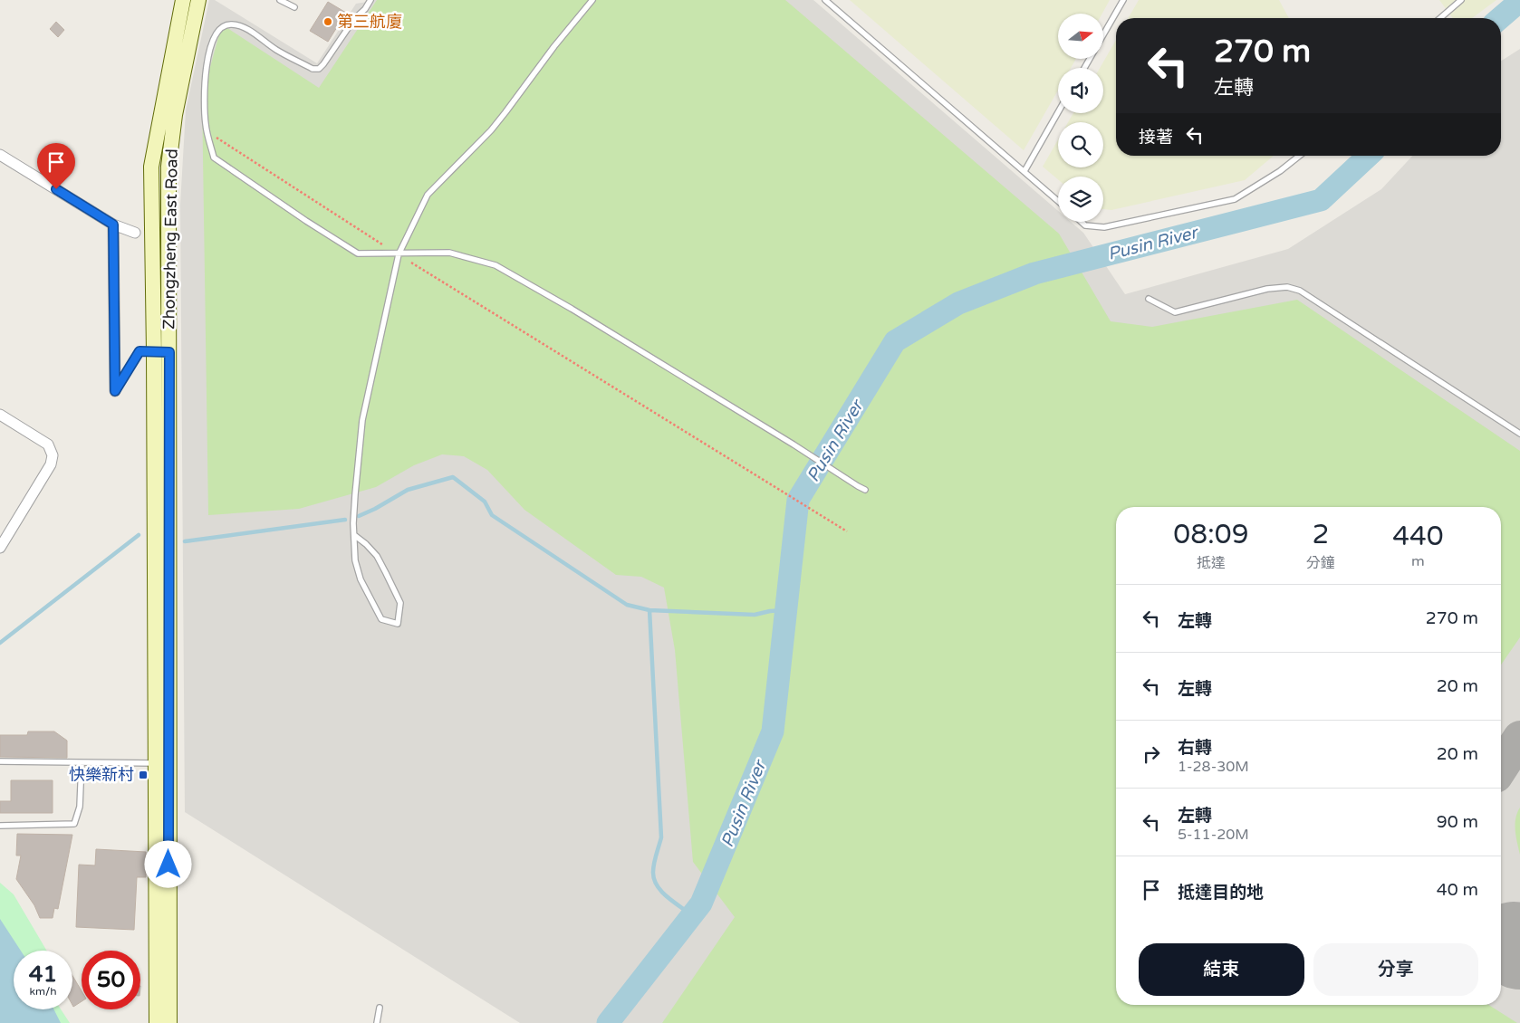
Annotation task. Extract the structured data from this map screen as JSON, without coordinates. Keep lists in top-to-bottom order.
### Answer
{
  "streets": {
    "main road": ["Zhongzheng East Road"]
  },
  "water": ["Pusin River"],
  "places": {
    "other": ["第三航廈"],
    "transit": ["快樂新村"]
  },
  "north": "right",
  "page": {
    "turn": ["270 m", "左轉"],
    "then": "接著",
    "eta": [
      "08:09",
      "抵達",
      "2",
      "分鐘",
      "440",
      "m"
    ],
    "list": [
      {
        "name": "左轉",
        "value": "270 m"
      },
      {
        "name": "左轉",
        "value": "20 m"
      },
      {
        "name": "右轉",
        "note": "1-28-30M",
        "value": "20 m"
      },
      {
        "name": "左轉",
        "note": "5-11-20M",
        "value": "90 m"
      },
      {
        "name": "抵達目的地",
        "value": "40 m"
      }
    ],
    "buttons": ["結束", "分享"],
    "speed": "41 km/h",
    "limit": "50"
  }
}
